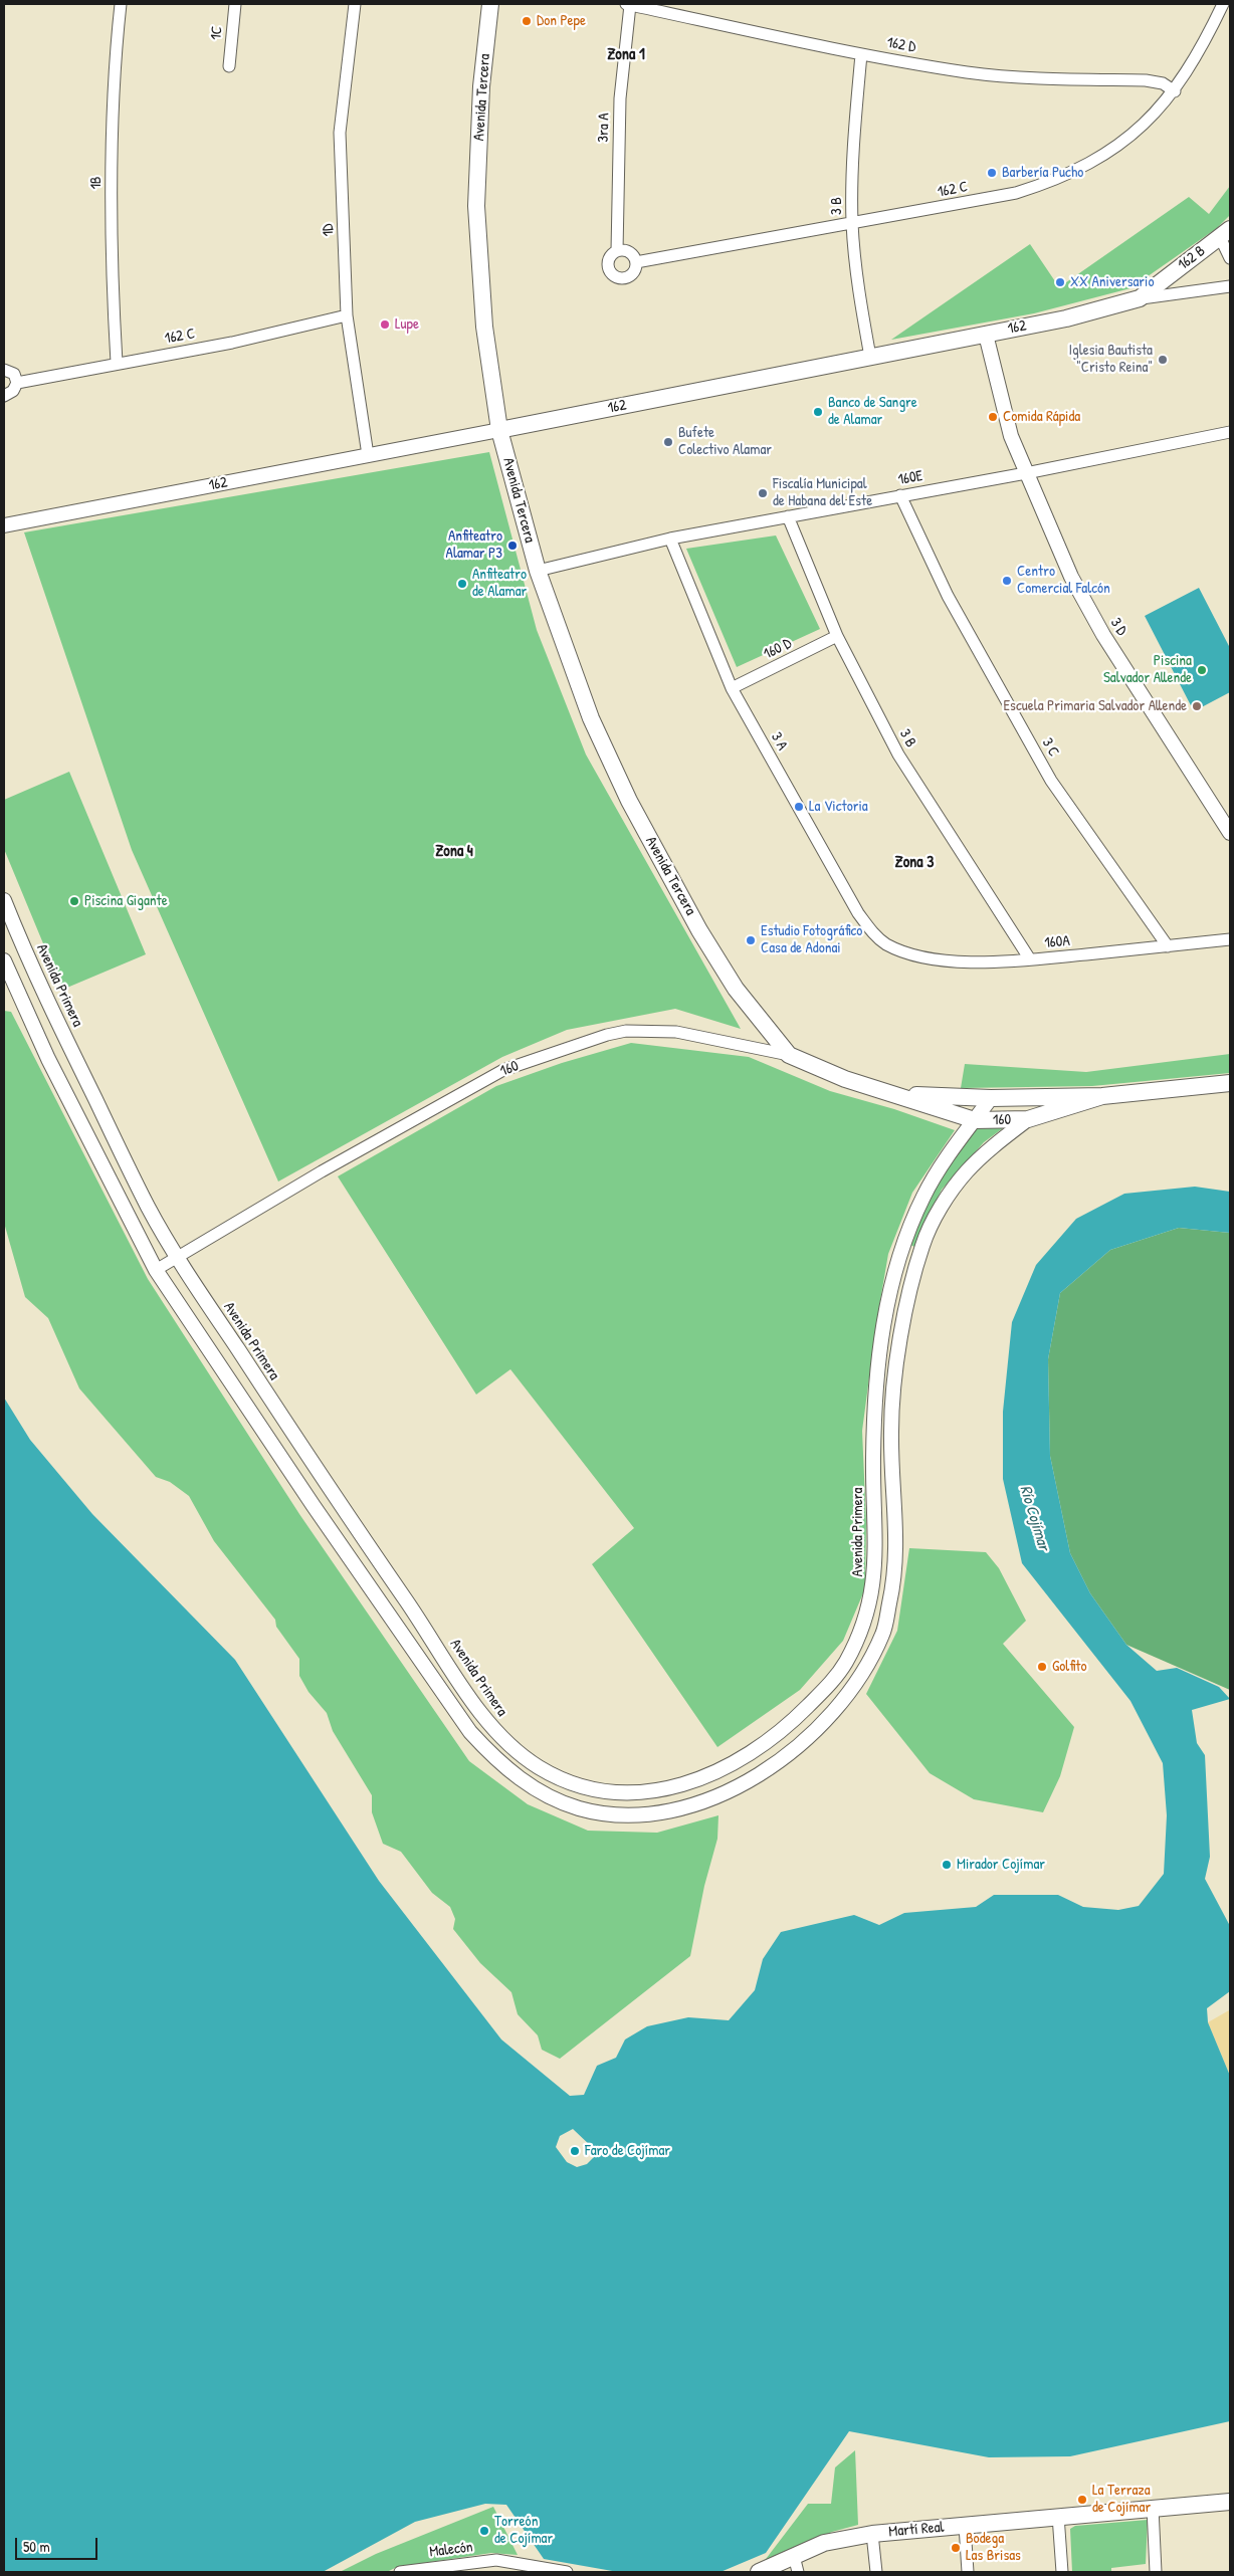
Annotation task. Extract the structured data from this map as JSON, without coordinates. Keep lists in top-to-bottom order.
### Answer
{
  "streets": {
    "main road": [
      "Avenida Tercera",
      "162 B",
      "162",
      "160",
      "Martí Real"
    ],
    "street": [
      "1C",
      "162 D",
      "3ra A",
      "1B",
      "162 C",
      "3 B",
      "1D",
      "160E",
      "3 D",
      "160 D",
      "3 A",
      "3 C",
      "160A",
      "Avenida Primera",
      "Malecón"
    ]
  },
  "crossings": [
    ["162 D", "3ra A"],
    ["162 D", "162 C"],
    ["162 D", "3 B"],
    ["Avenida Tercera", "162"],
    ["Avenida Tercera", "160E"],
    ["Avenida Tercera", "160"],
    ["3ra A", "162 C"],
    ["1B", "162 C"],
    ["162 C", "3 B"],
    ["162 C", "1D"],
    ["3 B", "162"],
    ["3 B", "160E"],
    ["3 B", "160 D"],
    ["3 B", "160A"],
    ["1D", "162"],
    ["162 B", "162"],
    ["162", "3 D"],
    ["160E", "3 D"],
    ["160E", "3 A"],
    ["160E", "3 C"],
    ["160 D", "3 A"],
    ["3 A", "160A"],
    ["3 C", "160A"],
    ["Avenida Primera", "160"]
  ],
  "districts": ["Zona 1", "Zona 4", "Zona 3"],
  "water": ["Río Cojímar"],
  "places": [
    "Don Pepe",
    "Barbería Pucho",
    "XX Aniversario",
    "Lupe",
    "Iglesia Bautista \"Cristo Reina\"",
    "Banco de Sangre de Alamar",
    "Comida Rápida",
    "Bufete Colectivo Alamar",
    "Fiscalía Municipal de Habana del Este",
    "Anfiteatro Alamar P3",
    "Centro Comercial Falcón",
    "Anfiteatro de Alamar",
    "Piscina Salvador Allende",
    "Escuela Primaria Salvador Allende",
    "La Victoria",
    "Piscina Gigante",
    "Estudio Fotográfico Casa de Adonai",
    "Golfito",
    "Mirador Cojímar",
    "Faro de Cojímar",
    "La Terraza de Cojímar",
    "Torreón de Cojímar",
    "Bodega Las Brisas"
  ],
  "scale_bar": "50 m"
}
